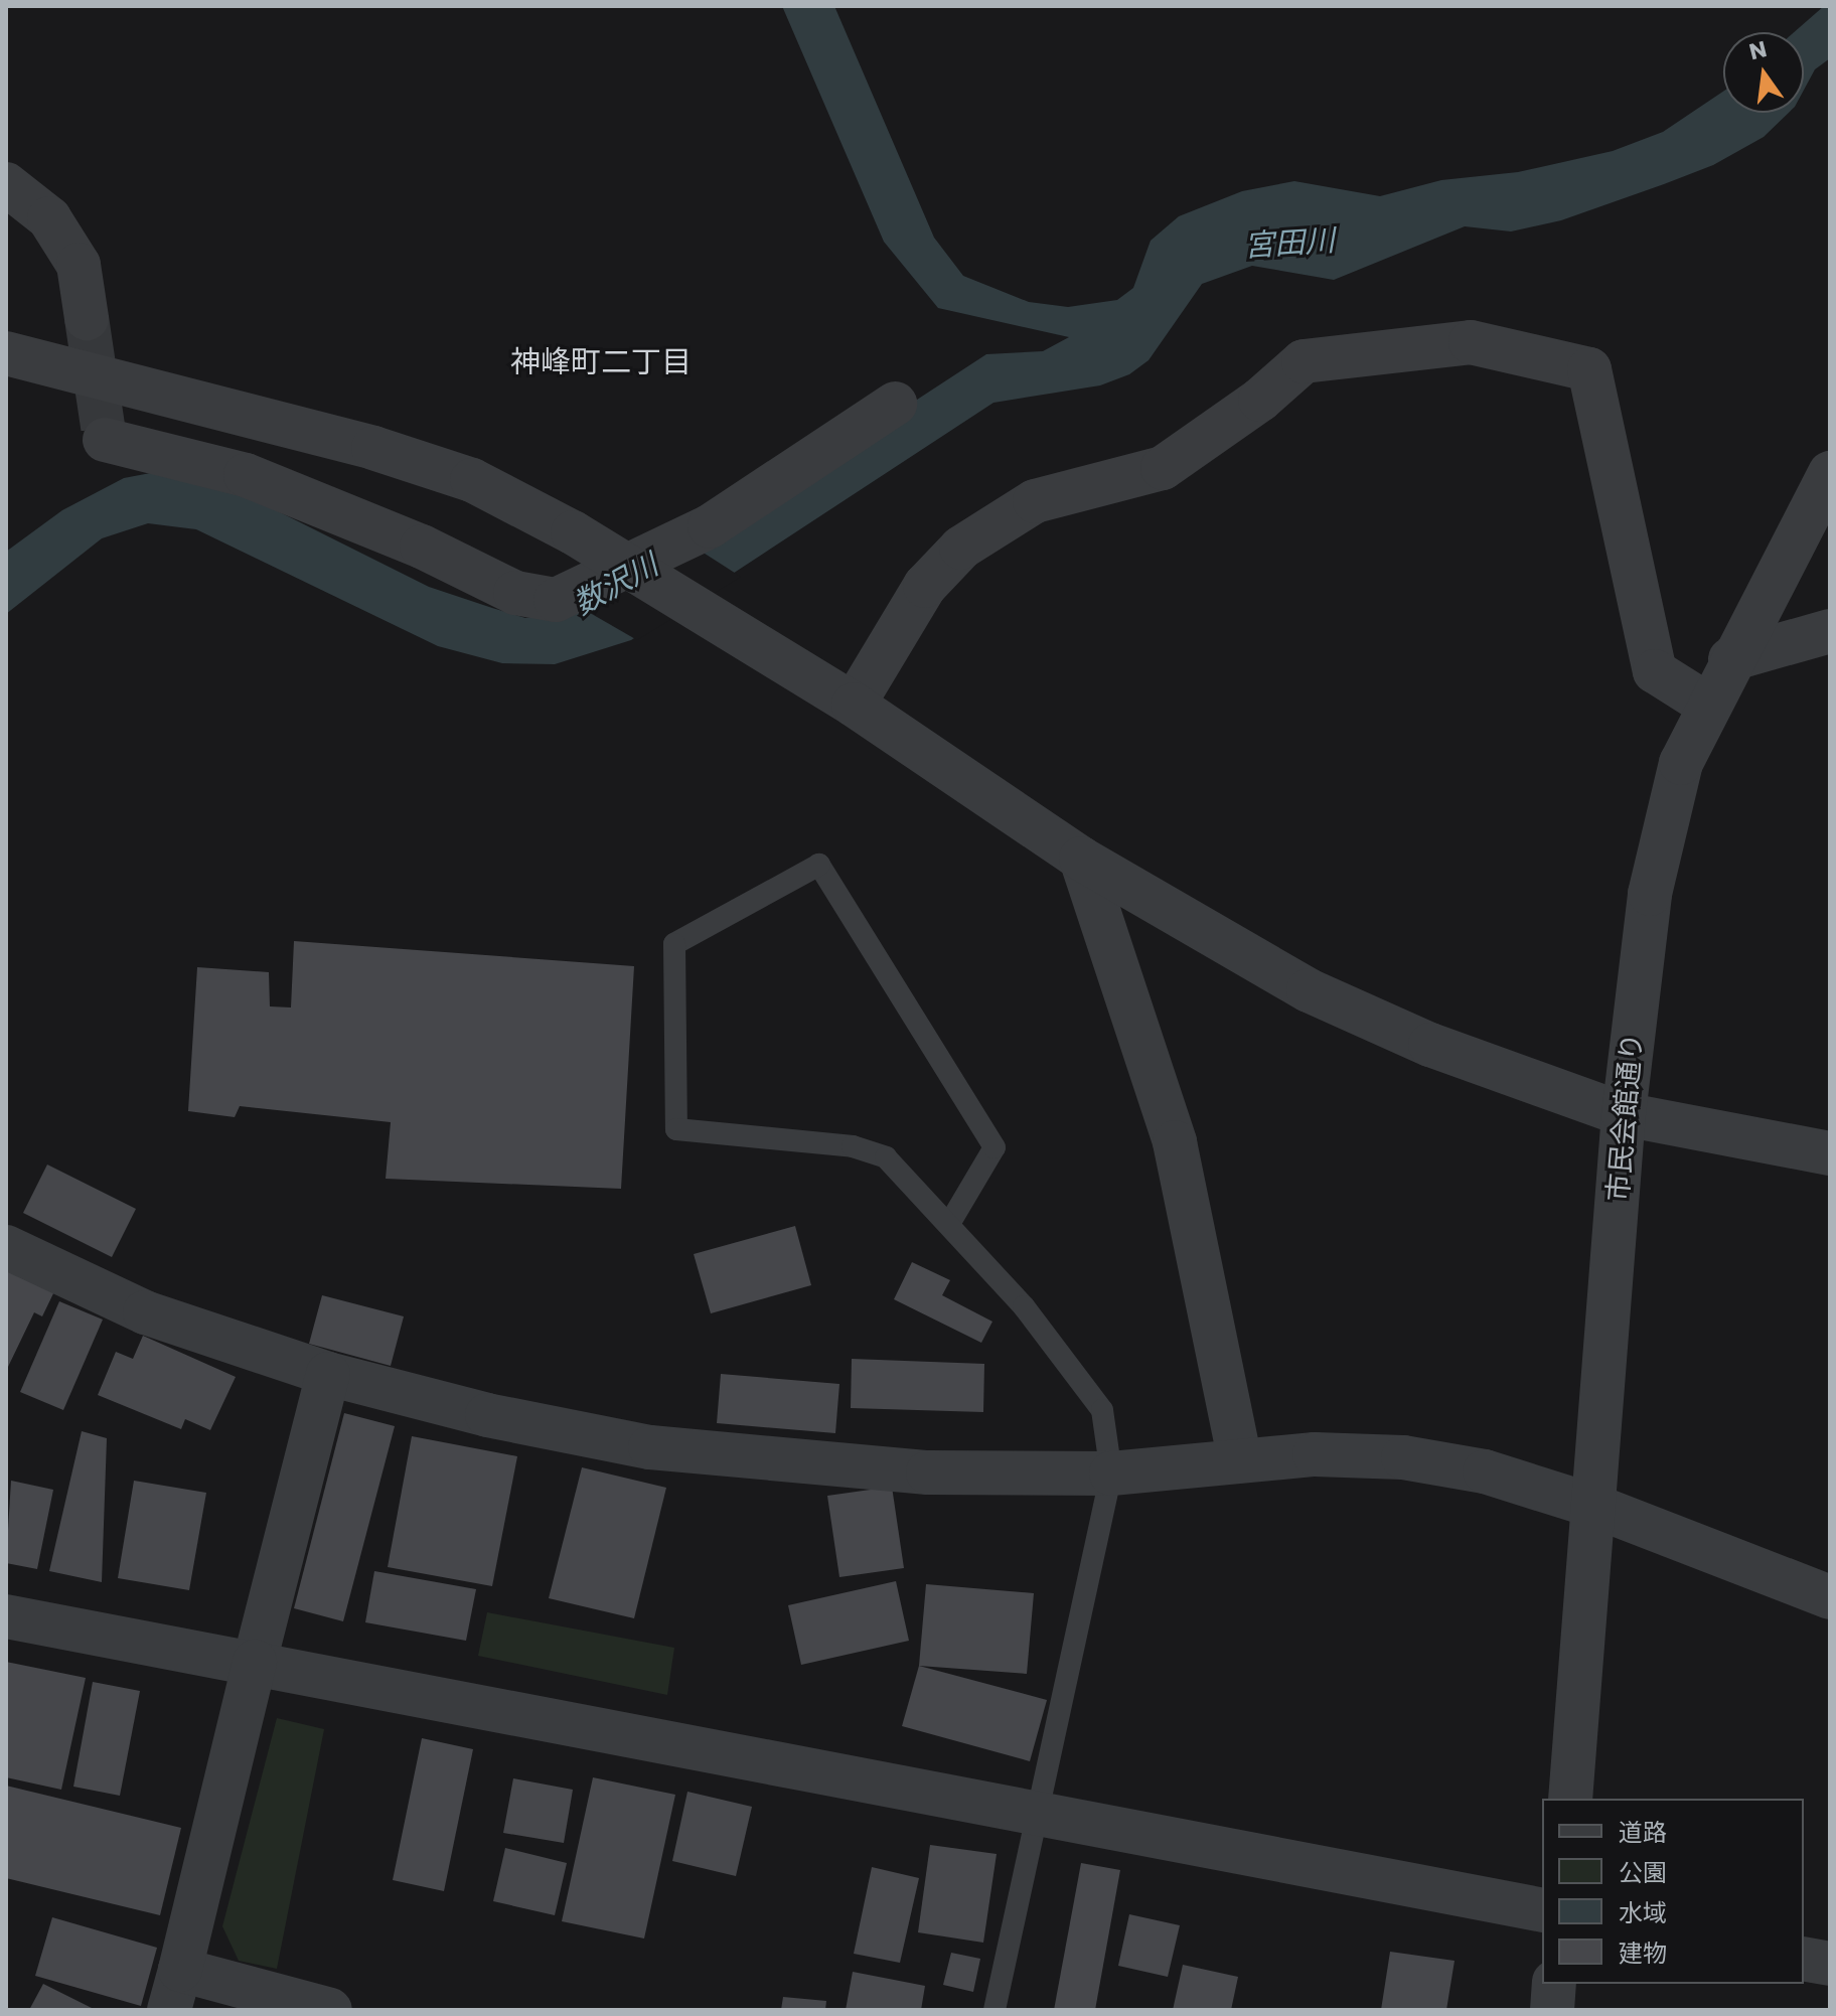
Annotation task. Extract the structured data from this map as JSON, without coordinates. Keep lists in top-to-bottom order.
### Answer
{
  "streets": {
    "street": ["市民会館通り"]
  },
  "districts": ["神峰町二丁目"],
  "water": ["宮田川", "数沢川"],
  "legend": [
    "道路",
    "公園",
    "水域",
    "建物"
  ],
  "north": "top"
}
